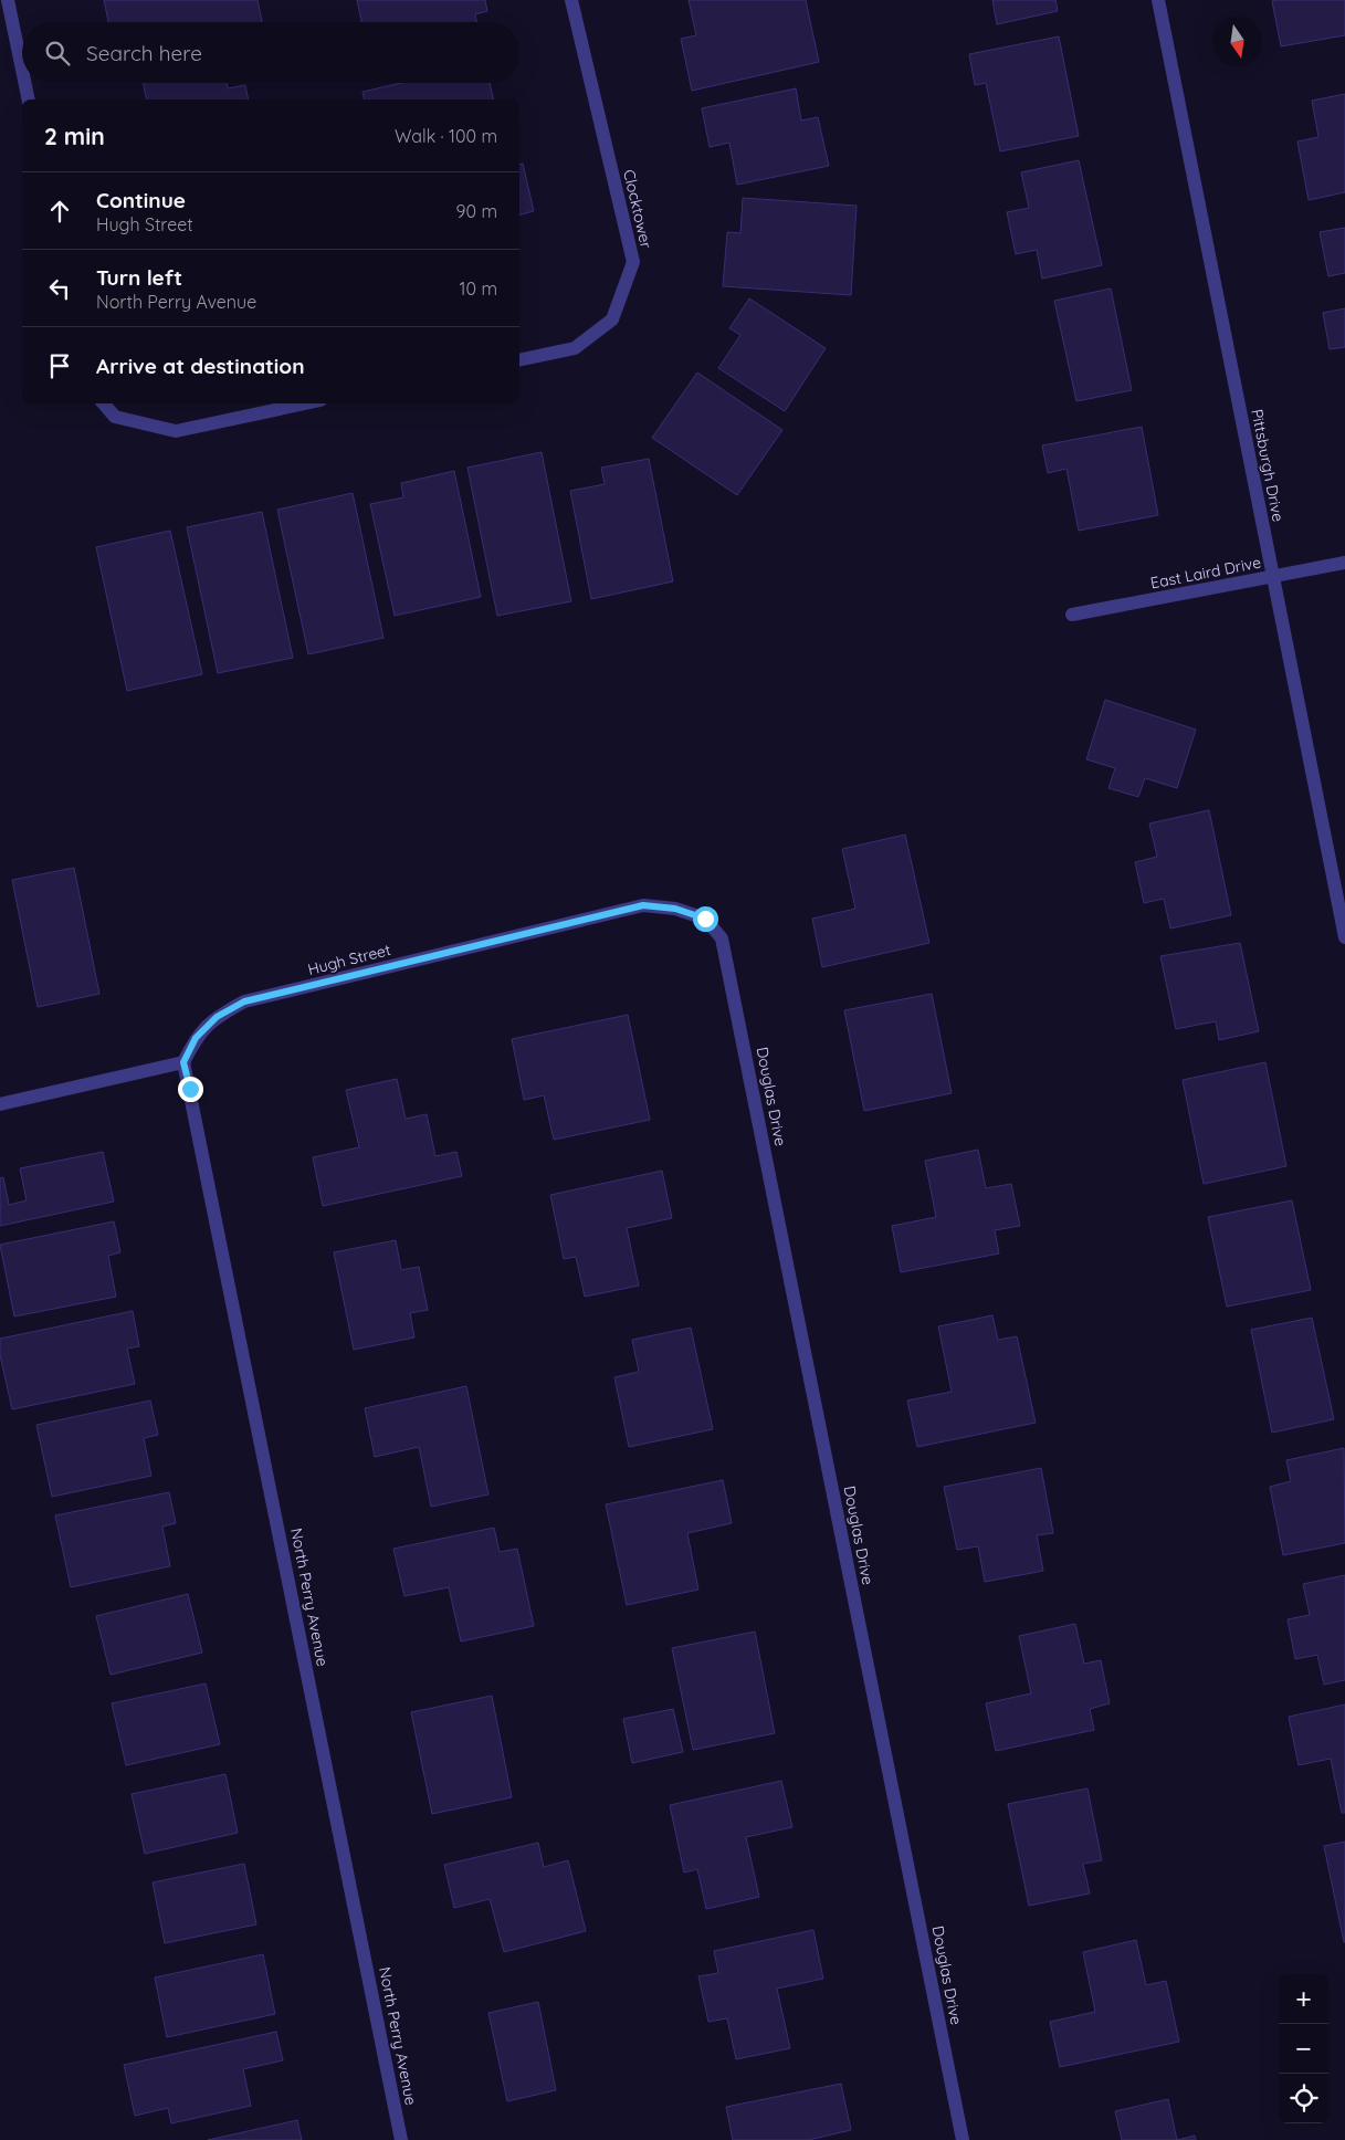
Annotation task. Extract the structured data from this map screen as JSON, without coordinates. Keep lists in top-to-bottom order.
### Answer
{
  "streets": {
    "street": [
      "Clocktower",
      "Pittsburgh Drive",
      "East Laird Drive",
      "Hugh Street",
      "Douglas Drive",
      "North Perry Avenue"
    ]
  },
  "crossings": [
    ["Pittsburgh Drive", "East Laird Drive"],
    ["Hugh Street", "Douglas Drive"],
    ["Hugh Street", "North Perry Avenue"]
  ],
  "north": "bottom",
  "page": {
    "search": "Search here",
    "heading": ["2 min", "Walk · 100 m"],
    "list": [
      ["Continue", "Hugh Street", "90 m"],
      ["Turn left", "North Perry Avenue", "10 m"],
      "Arrive at destination"
    ],
    "map_buttons": ["+", "−"]
  }
}
